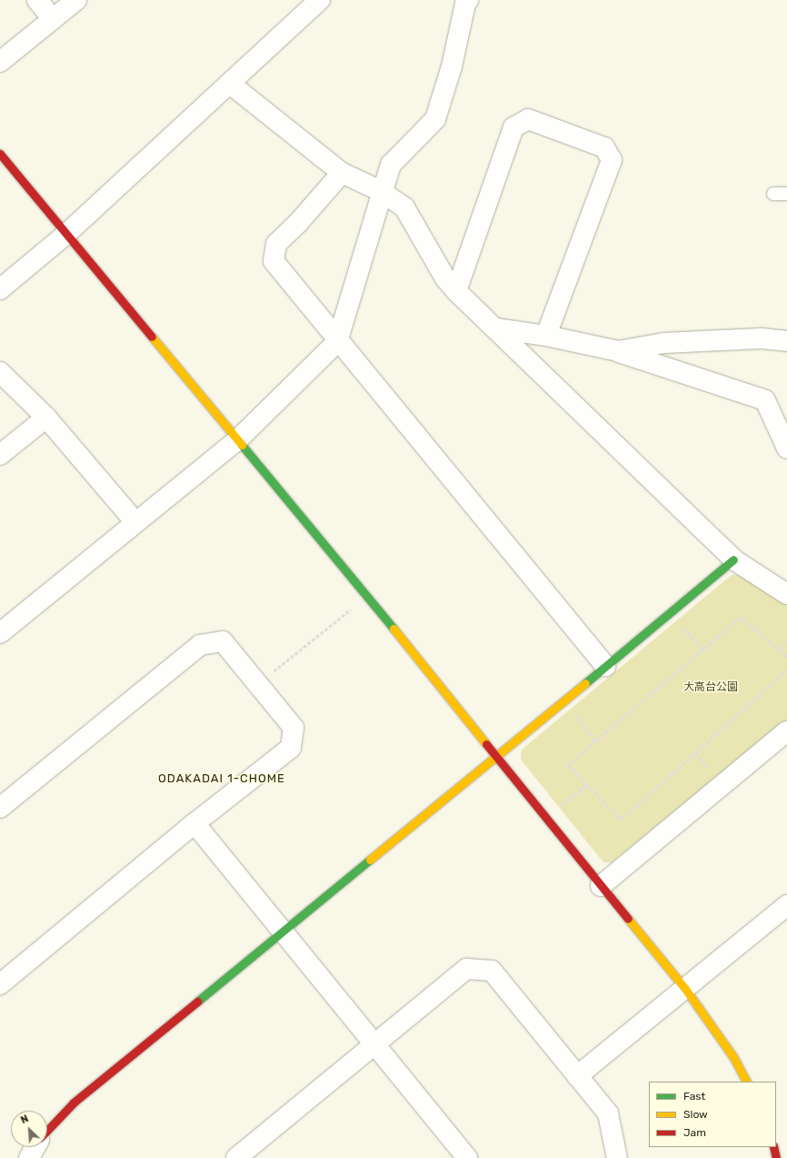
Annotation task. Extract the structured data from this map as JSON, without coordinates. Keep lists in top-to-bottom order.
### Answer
{
  "districts": ["ODAKADAI 1-CHOME"],
  "parks": ["大高台公園"],
  "legend": ["Fast", "Slow", "Jam"],
  "north": "top left"
}
